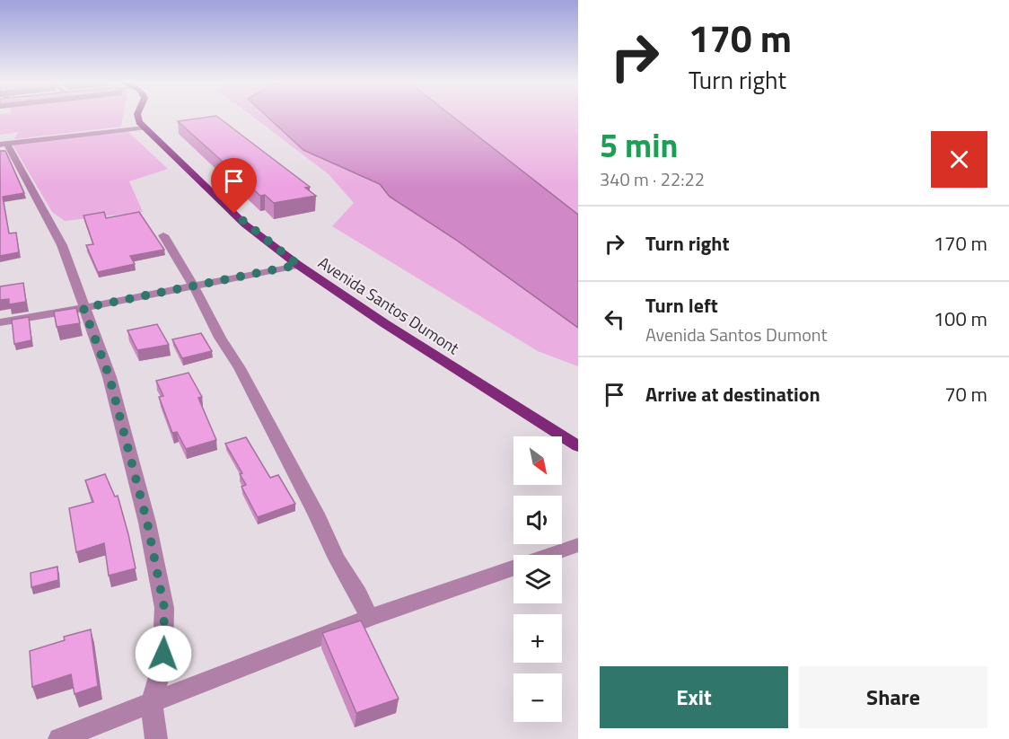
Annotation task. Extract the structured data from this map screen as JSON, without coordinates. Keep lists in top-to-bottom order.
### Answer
{
  "streets": {
    "main road": ["Avenida Santos Dumont"]
  },
  "north": "bottom right",
  "page": {
    "turn": ["170 m", "Turn right"],
    "heading": ["5 min", "340 m · 22:22"],
    "list": [
      {
        "name": "Turn right",
        "value": "170 m"
      },
      {
        "name": "Turn left",
        "note": "Avenida Santos Dumont",
        "value": "100 m"
      },
      {
        "name": "Arrive at destination",
        "value": "70 m"
      }
    ],
    "map_buttons": ["+", "−"],
    "buttons": ["Exit", "Share"]
  }
}
